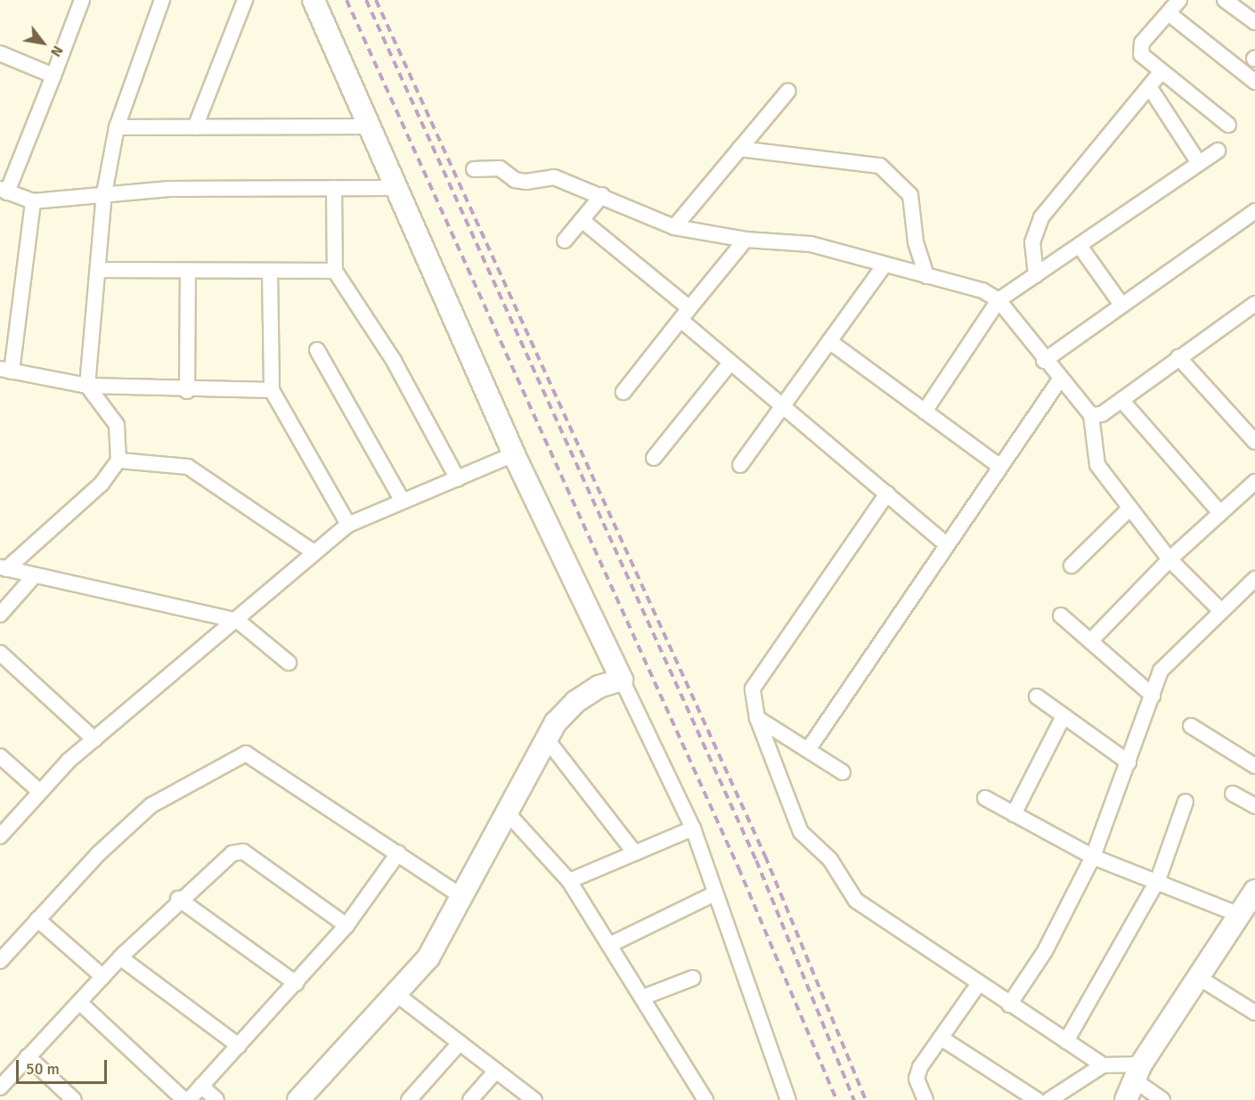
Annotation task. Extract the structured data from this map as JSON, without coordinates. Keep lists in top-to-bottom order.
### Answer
{
  "scale_bar": "50 m",
  "north": "bottom right"
}
